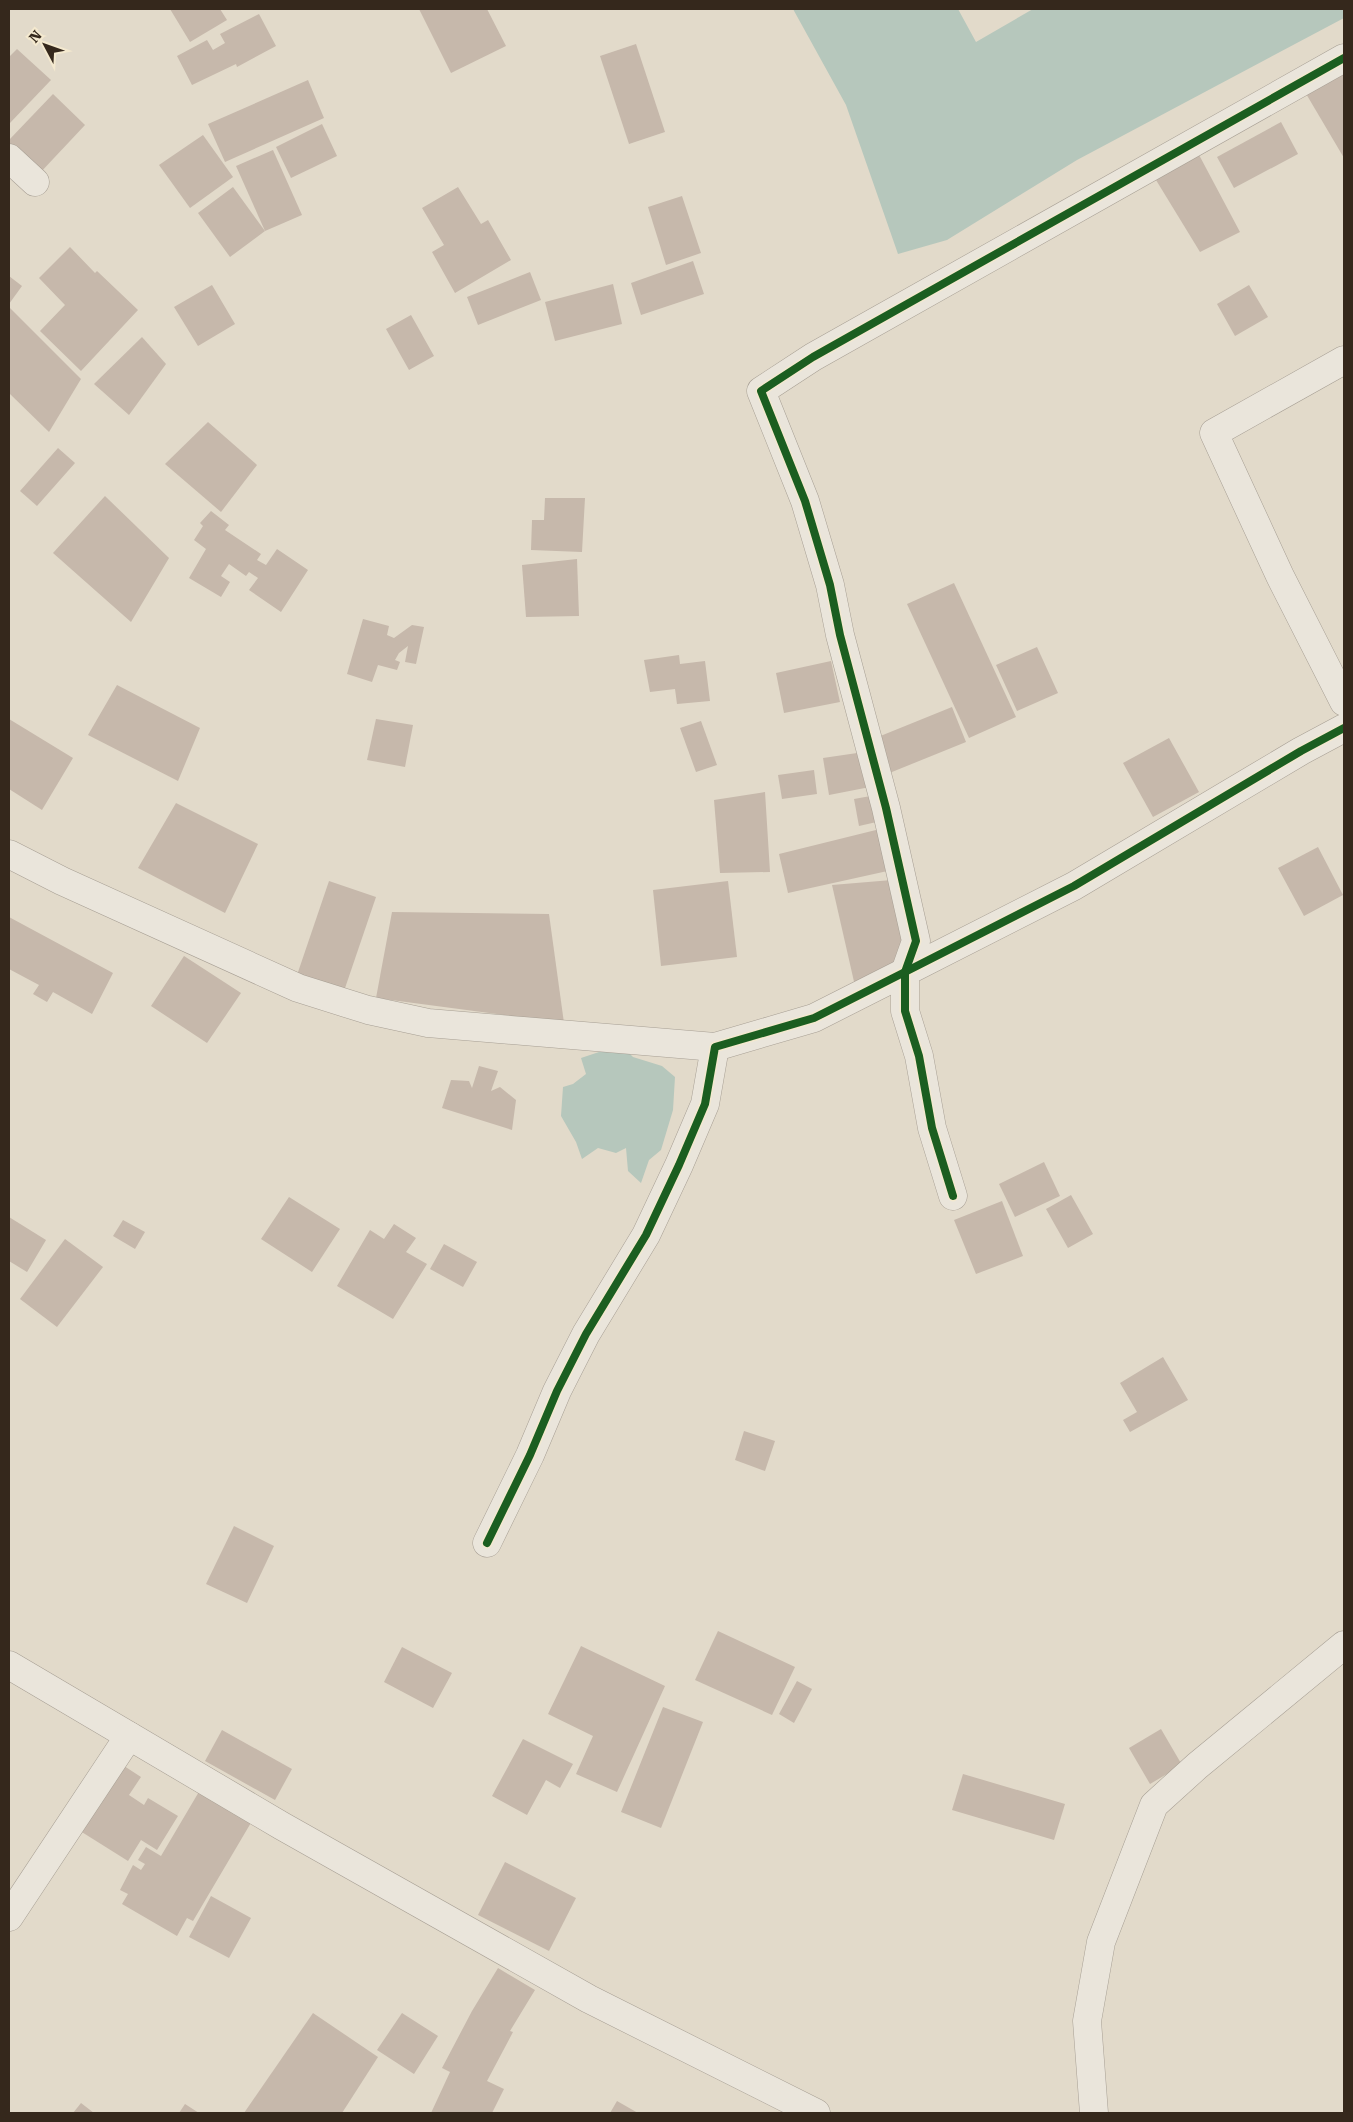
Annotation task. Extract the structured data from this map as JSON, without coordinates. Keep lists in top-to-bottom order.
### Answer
{
  "north": "top left"
}
